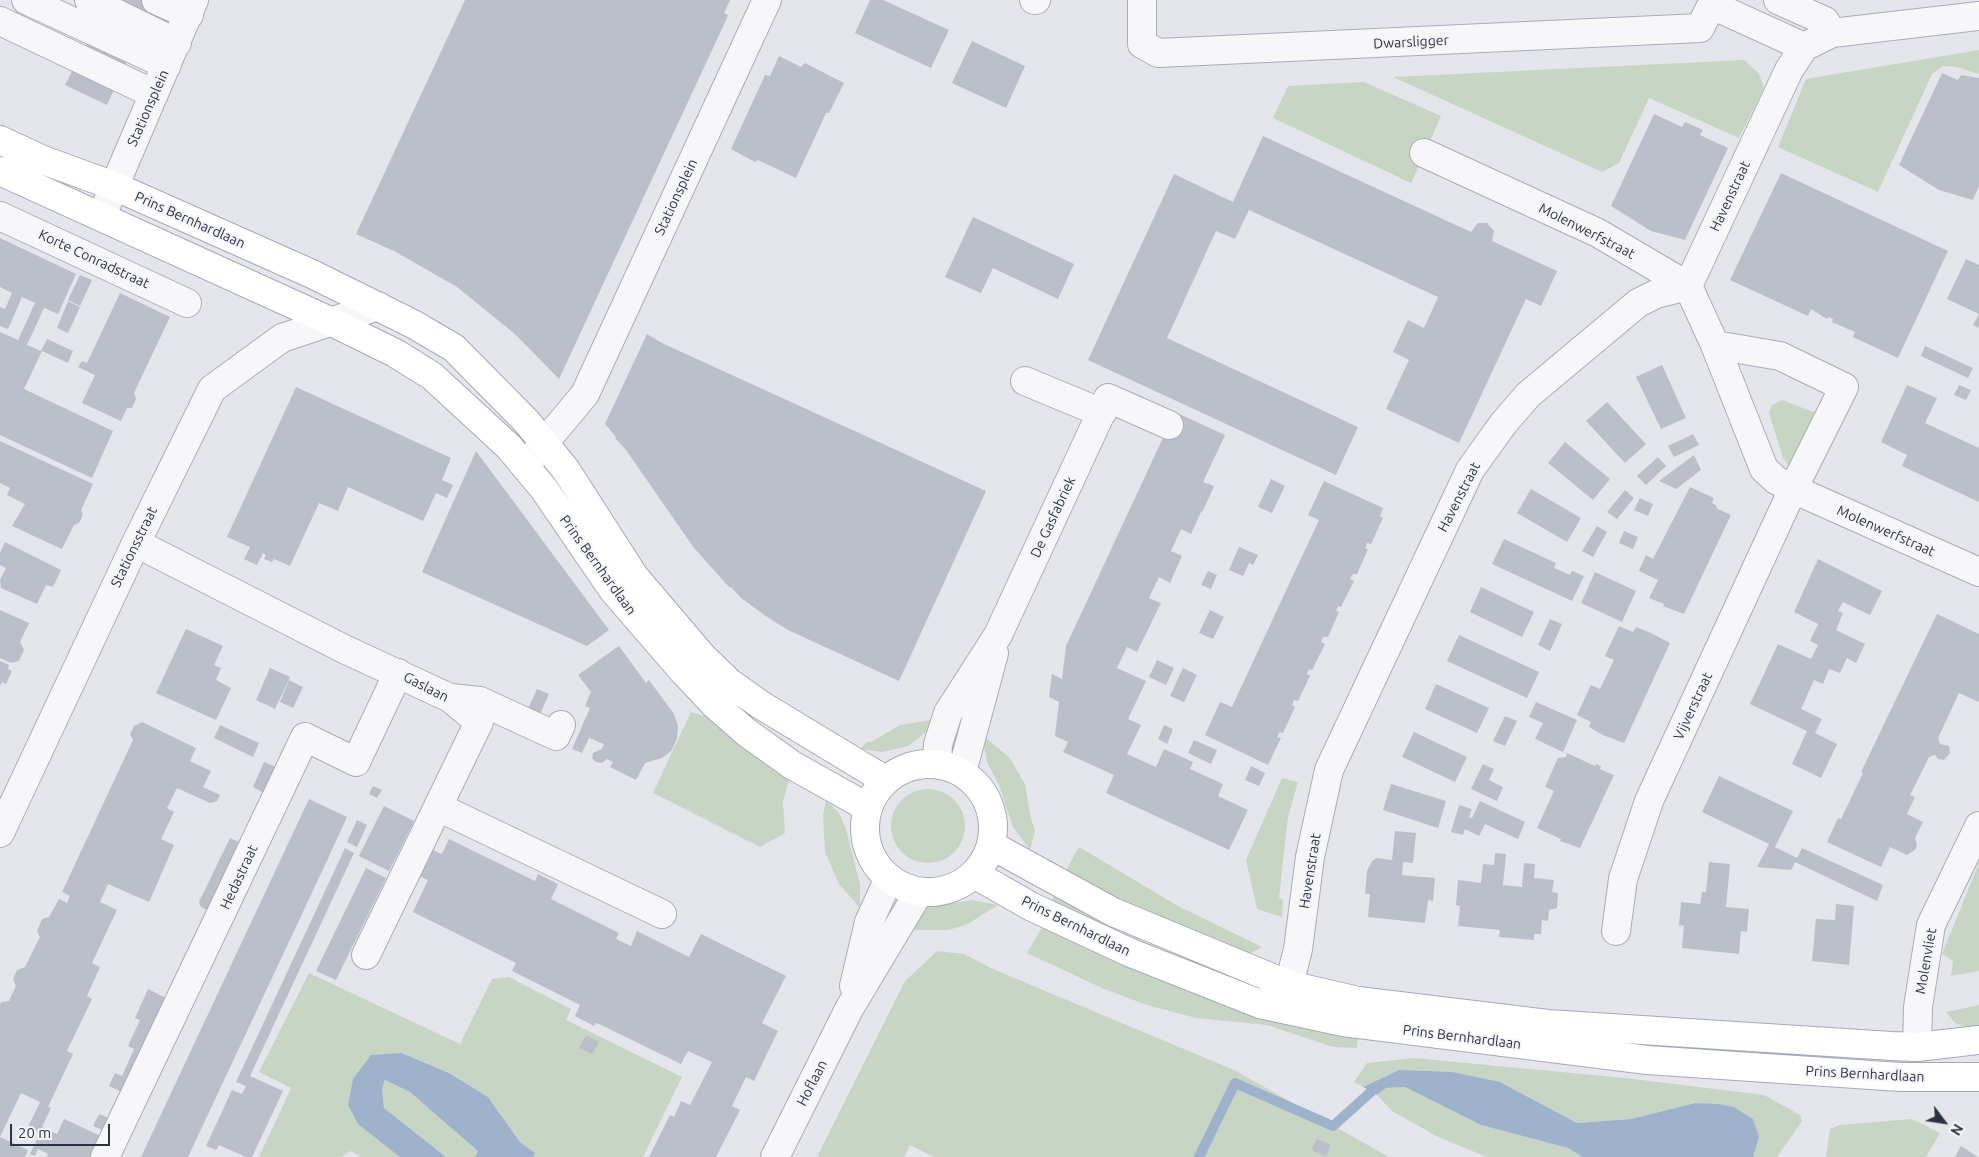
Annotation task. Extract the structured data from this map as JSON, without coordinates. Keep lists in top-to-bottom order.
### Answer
{
  "streets": {
    "main road": ["Prins Bernhardlaan"],
    "street": [
      "Dwarsligger",
      "Stationsplein",
      "Havenstraat",
      "Molenwerfstraat",
      "Korte Conradstraat",
      "De Gasfabriek",
      "Stationsstraat",
      "Gaslaan",
      "Vijverstraat",
      "Hedastraat",
      "Molenvliet",
      "Hoflaan"
    ]
  },
  "crossings": [
    ["Dwarsligger", "Havenstraat"],
    ["Stationsplein", "Prins Bernhardlaan"],
    ["Havenstraat", "Prins Bernhardlaan"],
    ["Havenstraat", "Molenwerfstraat"],
    ["Prins Bernhardlaan", "De Gasfabriek"],
    ["Prins Bernhardlaan", "Stationsstraat"],
    ["Prins Bernhardlaan", "Molenvliet"],
    ["Prins Bernhardlaan", "Hoflaan"],
    ["Molenwerfstraat", "Vijverstraat"],
    ["De Gasfabriek", "Hoflaan"],
    ["Stationsstraat", "Gaslaan"],
    ["Gaslaan", "Hedastraat"]
  ],
  "scale_bar": "20 m",
  "north": "bottom right"
}
